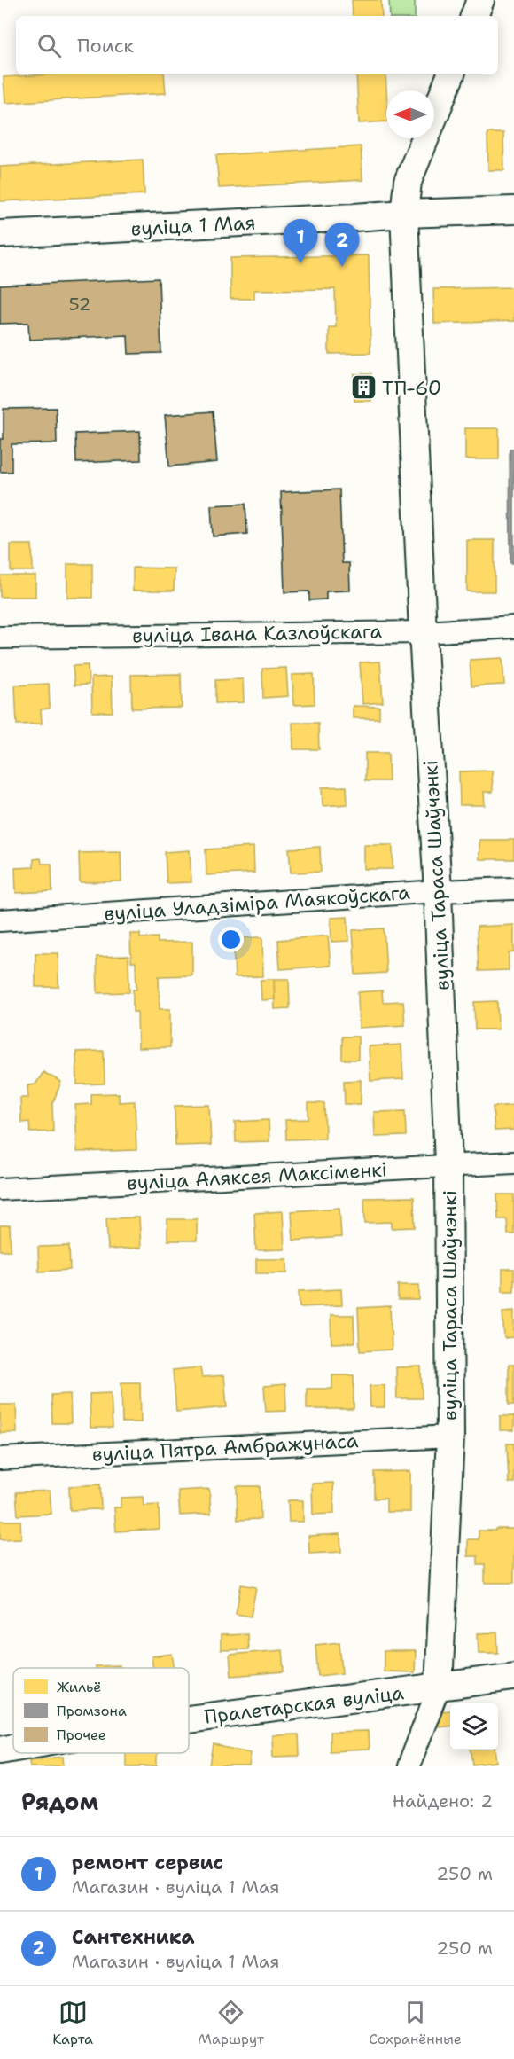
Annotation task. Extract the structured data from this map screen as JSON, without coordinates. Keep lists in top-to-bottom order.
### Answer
{
  "streets": {
    "street": [
      "вуліца 1 Мая",
      "вуліца Івана Казлоўскага",
      "вуліца Тараса Шаўчэнкі",
      "вуліца Уладзіміра Маякоўскага",
      "вуліца Аляксея Максіменкі",
      "вуліца Пятра Амбражунаса",
      "Пралетарская вуліца"
    ]
  },
  "crossings": [
    ["вуліца 1 Мая", "вуліца Тараса Шаўчэнкі"],
    ["вуліца Івана Казлоўскага", "вуліца Тараса Шаўчэнкі"],
    ["вуліца Тараса Шаўчэнкі", "вуліца Уладзіміра Маякоўскага"],
    ["вуліца Тараса Шаўчэнкі", "вуліца Аляксея Максіменкі"],
    ["вуліца Тараса Шаўчэнкі", "вуліца Пятра Амбражунаса"],
    ["вуліца Тараса Шаўчэнкі", "Пралетарская вуліца"]
  ],
  "places": {
    "building": ["ТП-60"]
  },
  "house_numbers": ["52"],
  "legend": ["Жильё", "Промзона", "Прочее"],
  "north": "left",
  "page": {
    "search": "Поиск",
    "pins": ["1", "2"],
    "heading": ["Рядом", "Найдено: 2"],
    "list": [
      {
        "mark": "1",
        "name": "ремонт сервис",
        "note": "Магазин · вуліца 1 Мая",
        "value": "250 m"
      },
      {
        "mark": "2",
        "name": "Сантехника",
        "note": "Магазин · вуліца 1 Мая",
        "value": "250 m"
      }
    ],
    "nav": ["Карта", "Маршрут", "Сохранённые"]
  }
}
